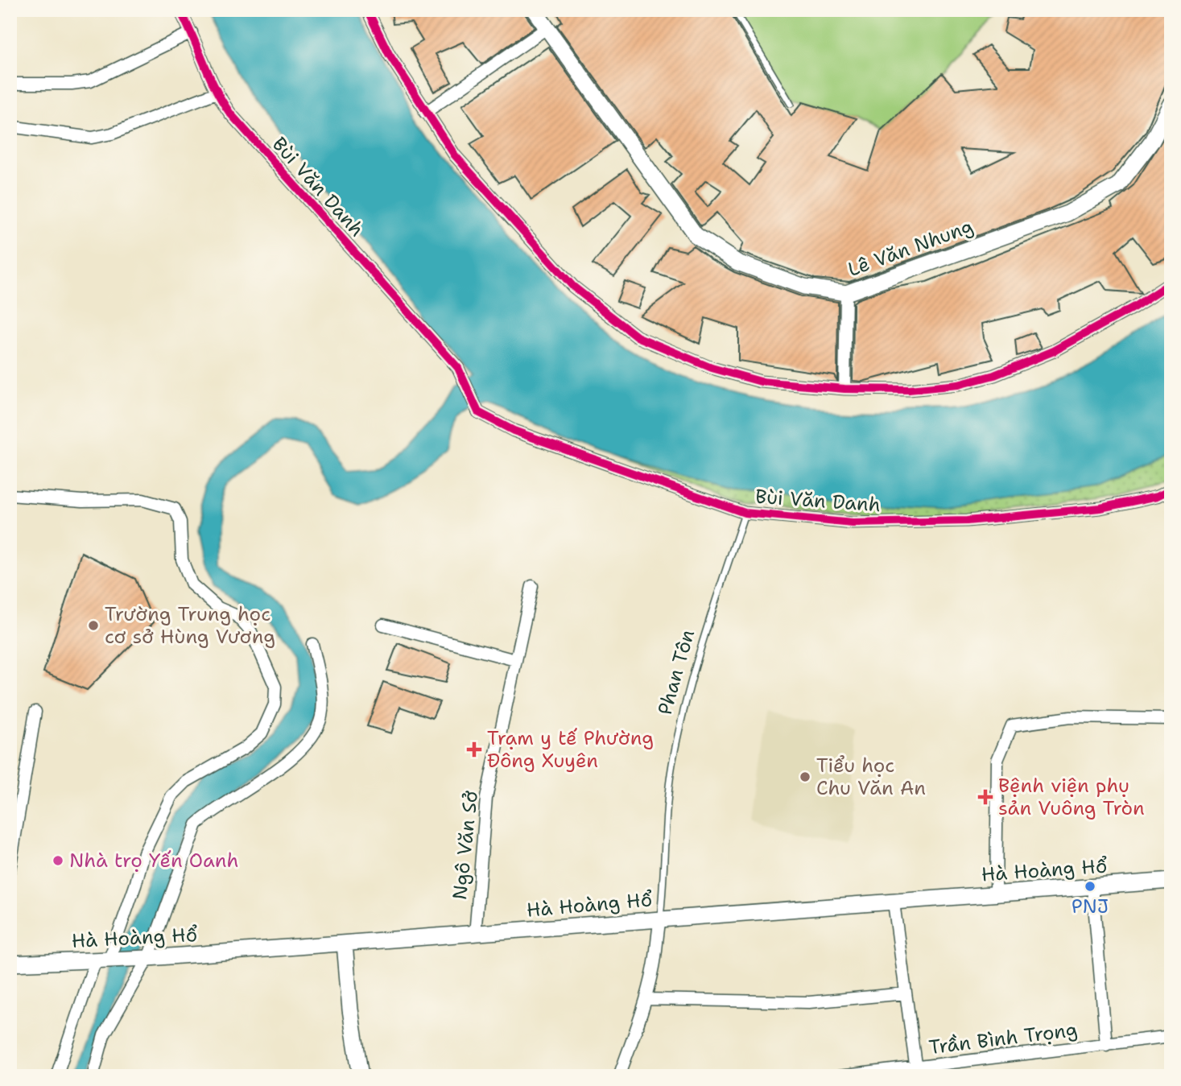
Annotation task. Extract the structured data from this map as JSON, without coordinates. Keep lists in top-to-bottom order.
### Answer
{
  "streets": {
    "main road": ["Lê Văn Nhung", "Hà Hoàng Hổ"],
    "street": [
      "Bùi Văn Danh",
      "Phan Tôn",
      "Ngô Văn Sở",
      "Trần Bình Trọng"
    ]
  },
  "crossings": [
    ["Bùi Văn Danh", "Phan Tôn"],
    ["Phan Tôn", "Hà Hoàng Hổ"],
    ["Ngô Văn Sở", "Hà Hoàng Hổ"]
  ],
  "places": {
    "other": [
      "Trường Trung học cơ sở Hùng Vương",
      "Tiểu học Chu Văn An",
      "Nhà trọ Yến Oanh",
      "PNJ"
    ],
    "health": ["Trạm y tế Phường Đông Xuyên", "Bệnh viện phụ sản Vuông Tròn"]
  }
}
